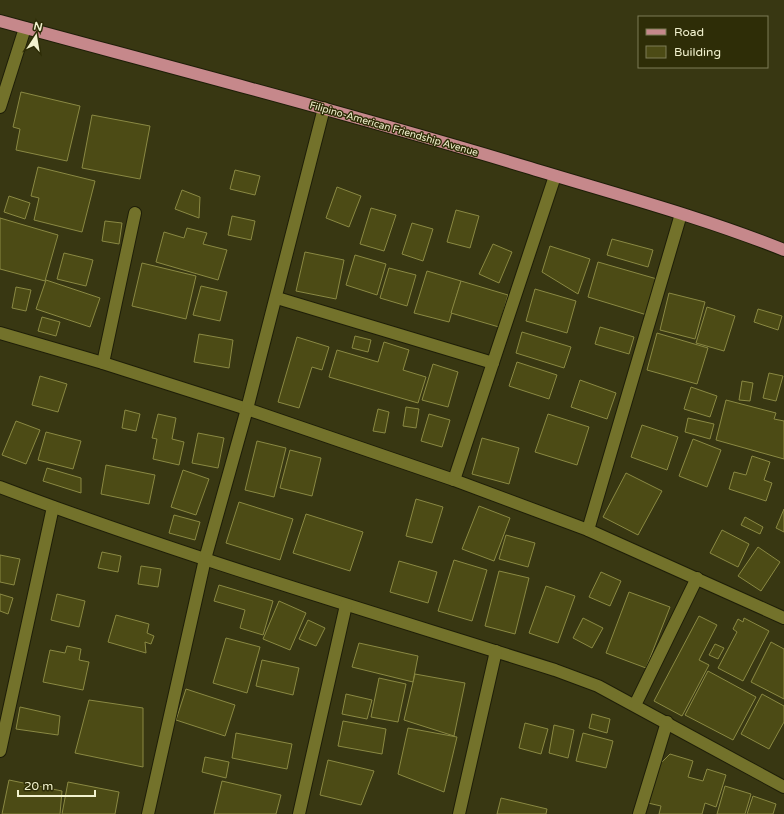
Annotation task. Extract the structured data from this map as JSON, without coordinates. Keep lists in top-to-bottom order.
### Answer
{
  "streets": {
    "main road": ["Filipino-American Friendship Avenue"]
  },
  "legend": ["Road", "Building"],
  "scale_bar": "20 m",
  "north": "top"
}
